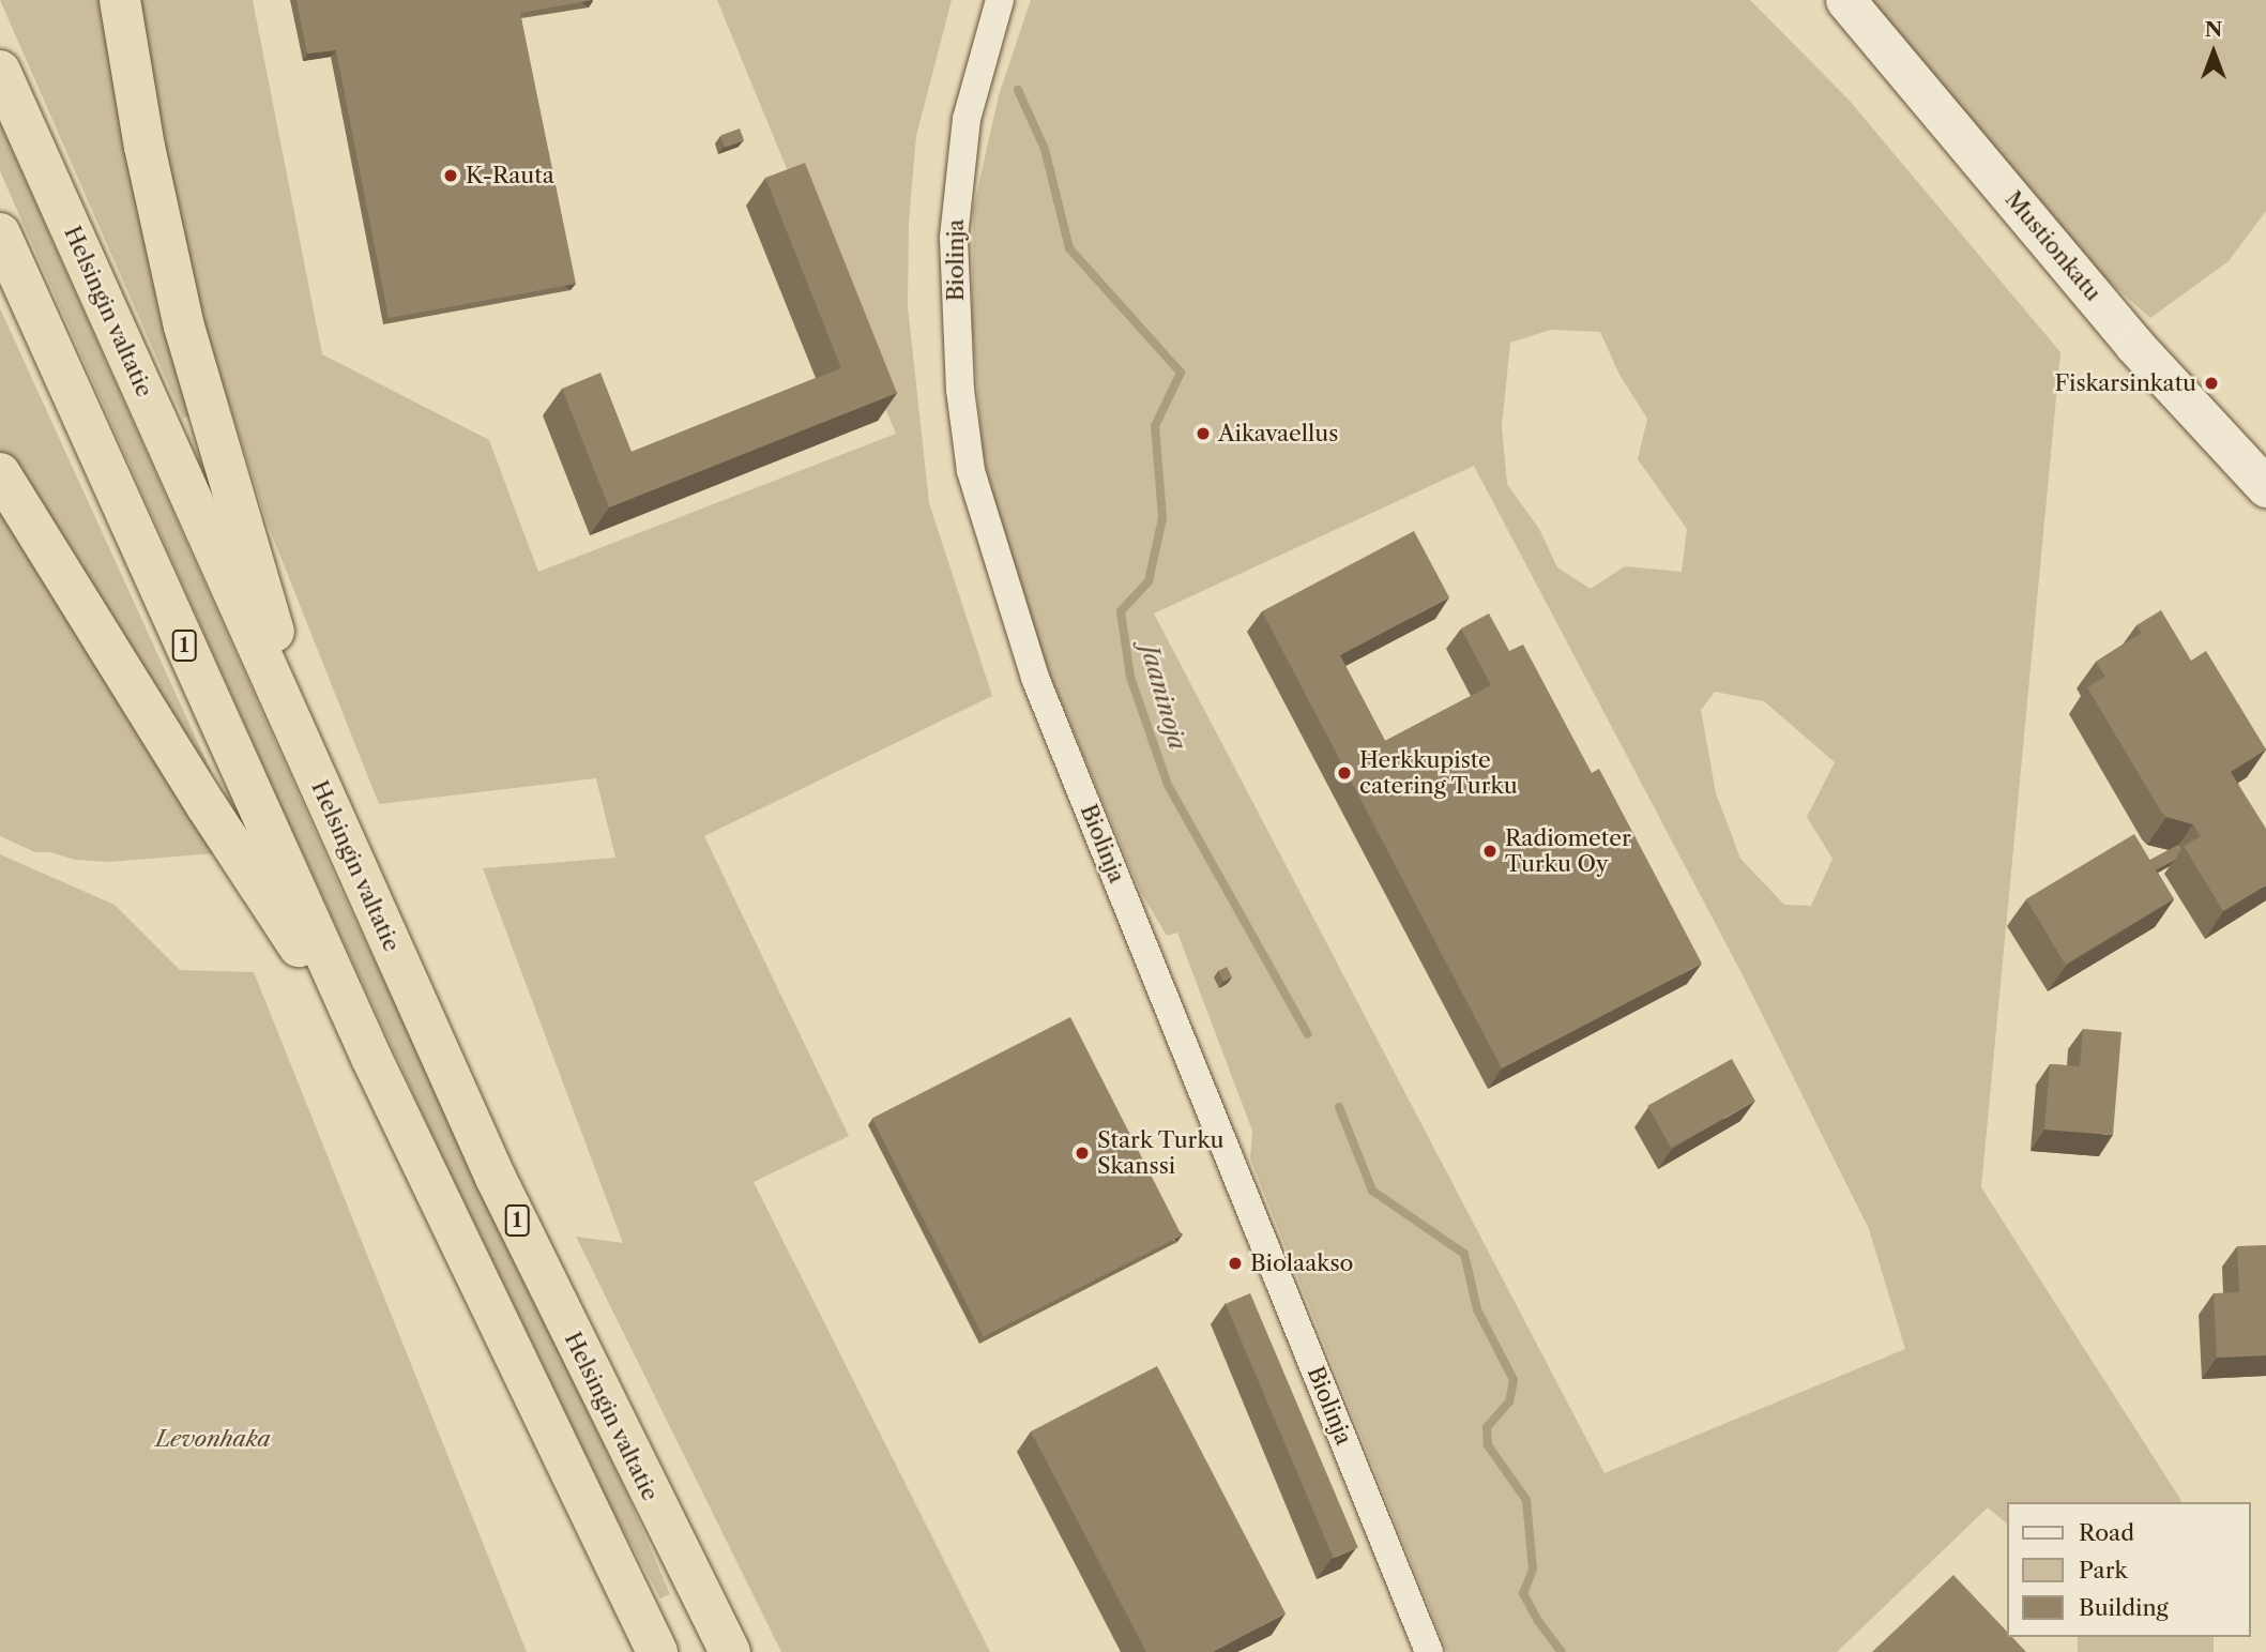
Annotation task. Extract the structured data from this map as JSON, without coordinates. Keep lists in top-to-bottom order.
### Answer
{
  "streets": {
    "highway": ["Helsingin valtatie", "1"],
    "street": ["Mustionkatu", "Biolinja"]
  },
  "water": ["Jaaninoja"],
  "parks": ["Levonhaka"],
  "places": [
    "K-Rauta",
    "Fiskarsinkatu",
    "Aikavaellus",
    "Herkkupiste catering Turku",
    "Radiometer Turku Oy",
    "Stark Turku Skanssi",
    "Biolaakso"
  ],
  "legend": ["Road", "Park", "Building"],
  "north": "top"
}
